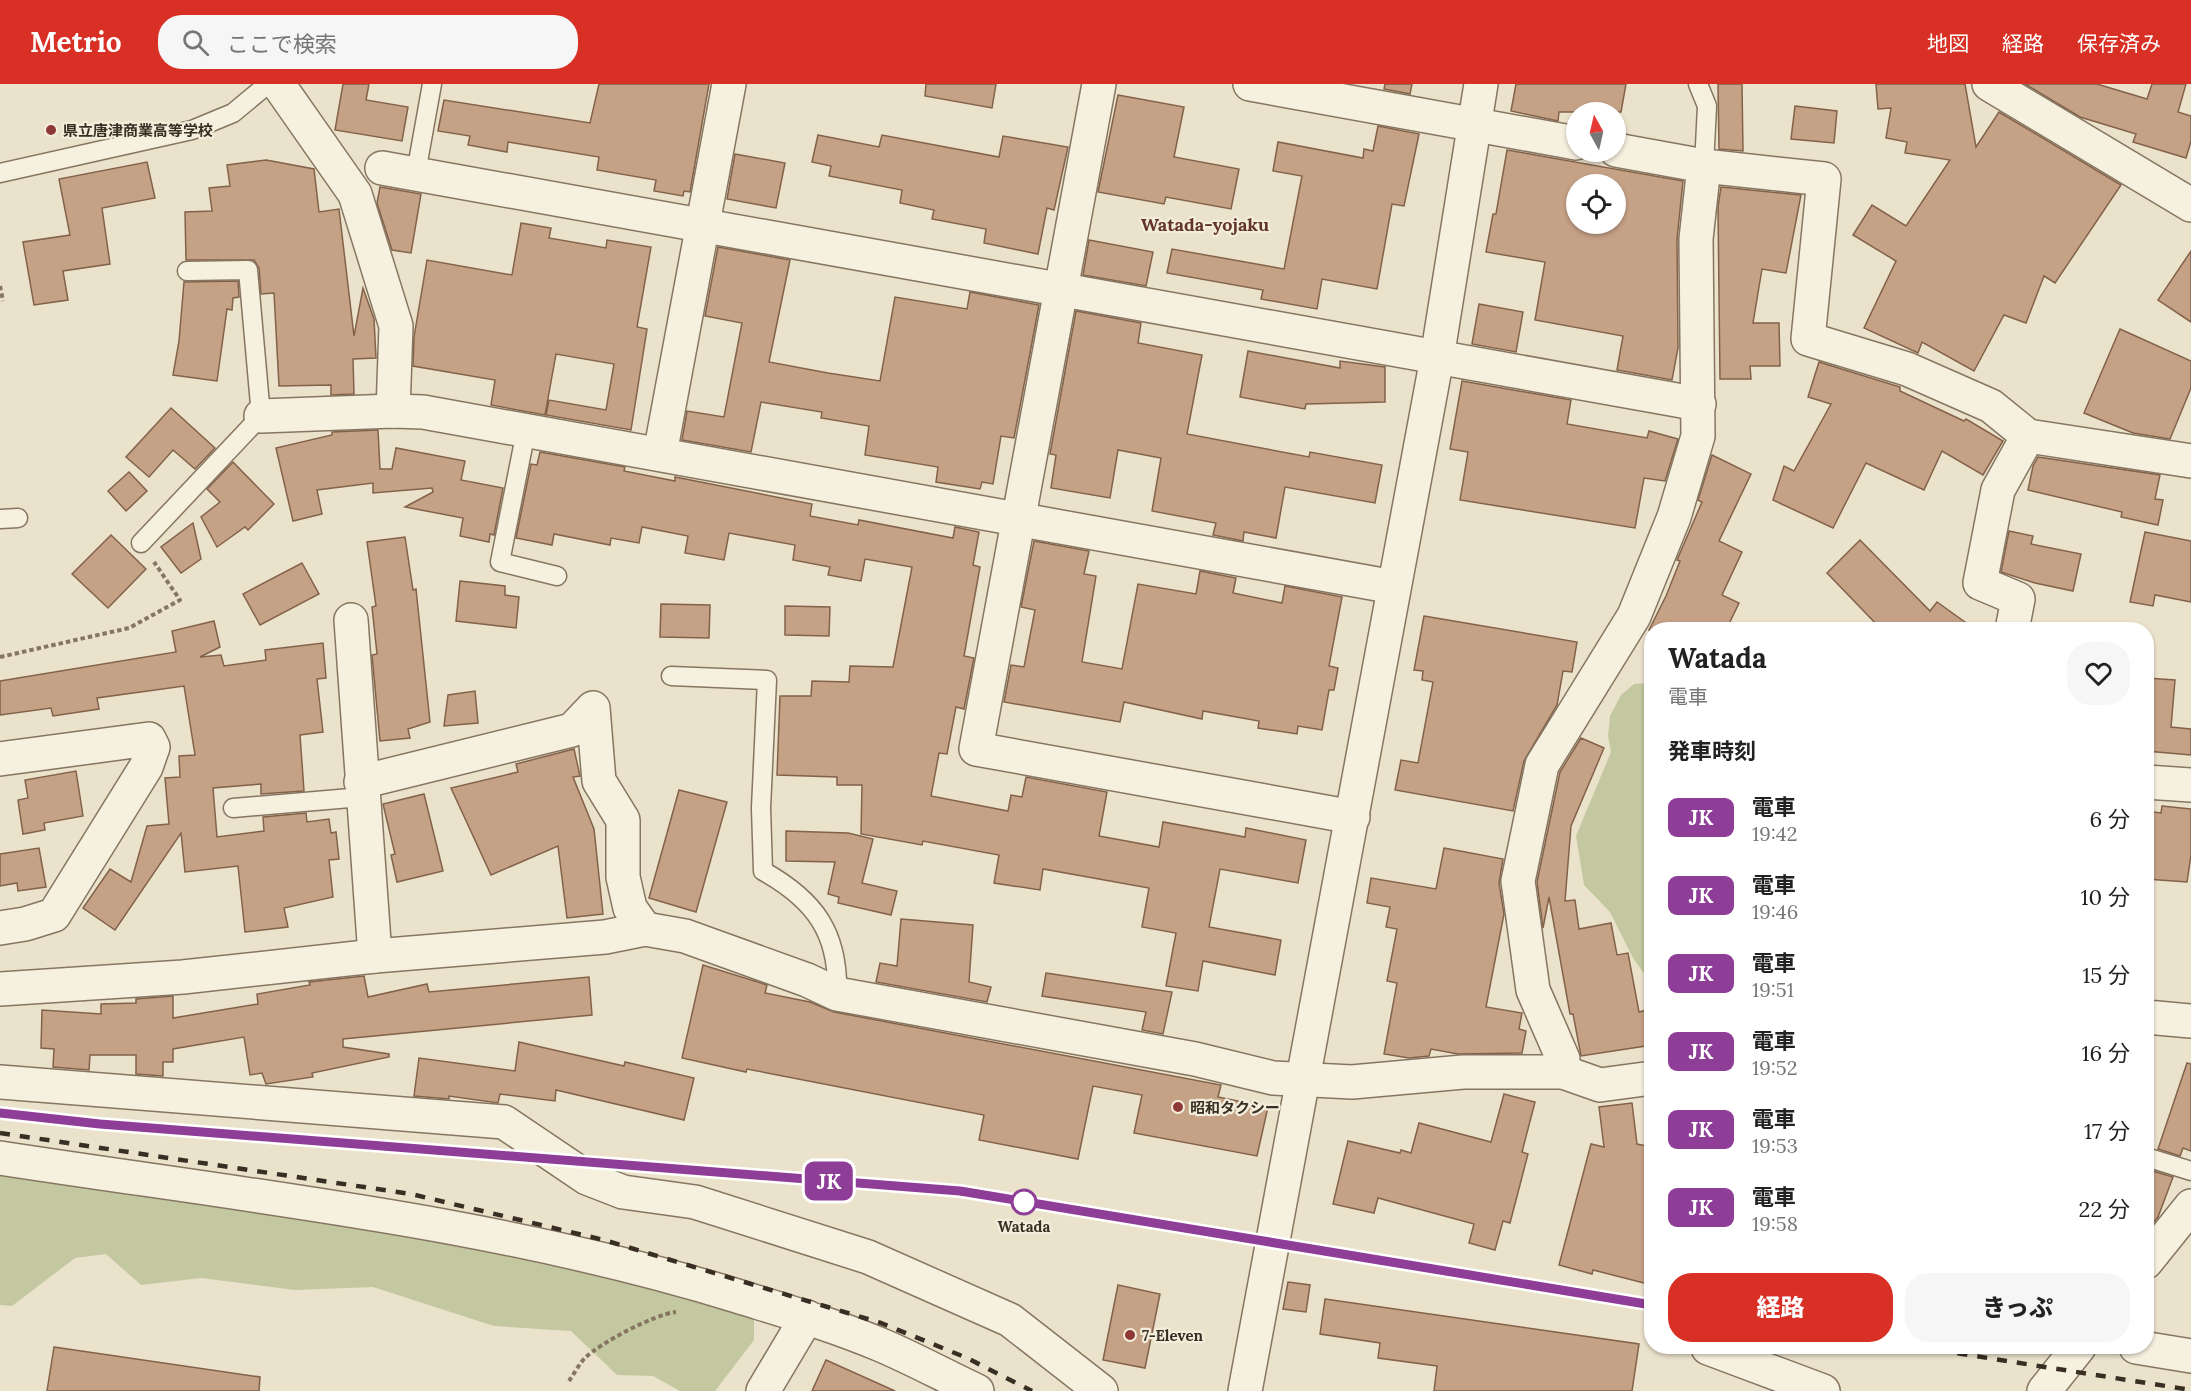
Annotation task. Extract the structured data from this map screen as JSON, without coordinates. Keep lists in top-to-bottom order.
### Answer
{
  "districts": ["Watada-yojaku"],
  "places": [
    "県立唐津商業高等学校",
    "昭和タクシー",
    "Watada",
    "7-Eleven"
  ],
  "north": "top",
  "page": {
    "header": "Metrio",
    "search": "ここで検索",
    "nav": ["地図", "経路", "保存済み"],
    "on_map": "JK",
    "heading": [
      ["Watada", "電車"],
      "発車時刻"
    ],
    "list": [
      {
        "mark": "JK",
        "name": "電車",
        "note": "19:42",
        "value": "6 分"
      },
      {
        "mark": "JK",
        "name": "電車",
        "note": "19:46",
        "value": "10 分"
      },
      {
        "mark": "JK",
        "name": "電車",
        "note": "19:51",
        "value": "15 分"
      },
      {
        "mark": "JK",
        "name": "電車",
        "note": "19:52",
        "value": "16 分"
      },
      {
        "mark": "JK",
        "name": "電車",
        "note": "19:53",
        "value": "17 分"
      },
      {
        "mark": "JK",
        "name": "電車",
        "note": "19:58",
        "value": "22 分"
      }
    ],
    "buttons": ["経路", "きっぷ"]
  }
}
